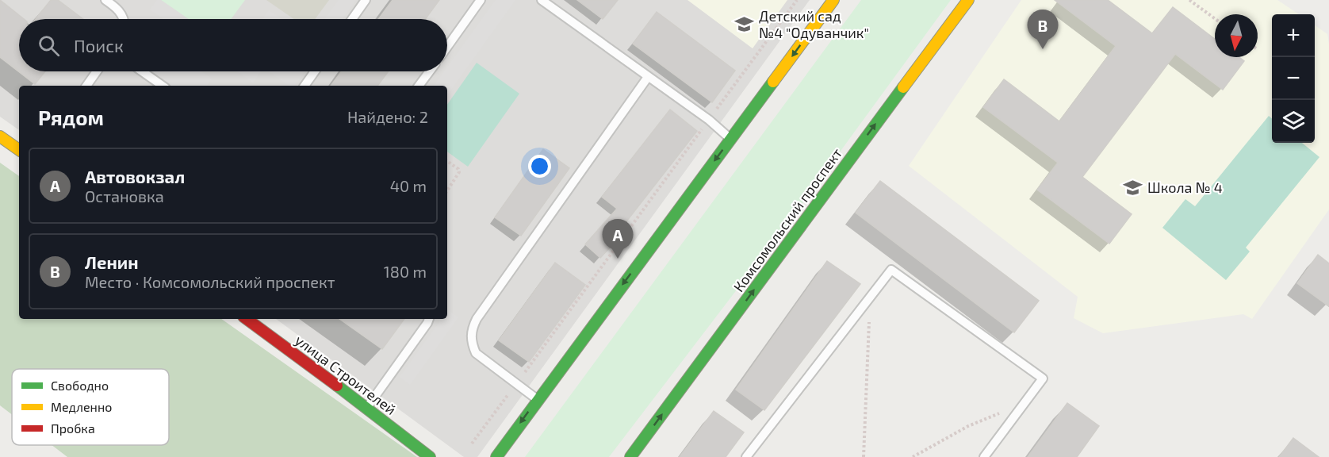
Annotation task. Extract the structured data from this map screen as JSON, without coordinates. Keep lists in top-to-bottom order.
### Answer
{
  "streets": {
    "main road": ["Комсомольский проспект", "улица Строителей"]
  },
  "one_way": ["Комсомольский проспект"],
  "places": {
    "school or university": ["Детский сад №4 \"Одуванчик\"", "Школа № 4"]
  },
  "legend": ["Свободно", "Медленно", "Пробка"],
  "north": "bottom",
  "page": {
    "pins": ["B", "A"],
    "map_buttons": ["+", "−"],
    "search": "Поиск",
    "heading": ["Рядом", "Найдено: 2"],
    "list": [
      {
        "mark": "A",
        "name": "Автовокзал",
        "note": "Остановка",
        "value": "40 m"
      },
      {
        "mark": "B",
        "name": "Ленин",
        "note": "Место · Комсомольский проспект",
        "value": "180 m"
      }
    ]
  }
}
